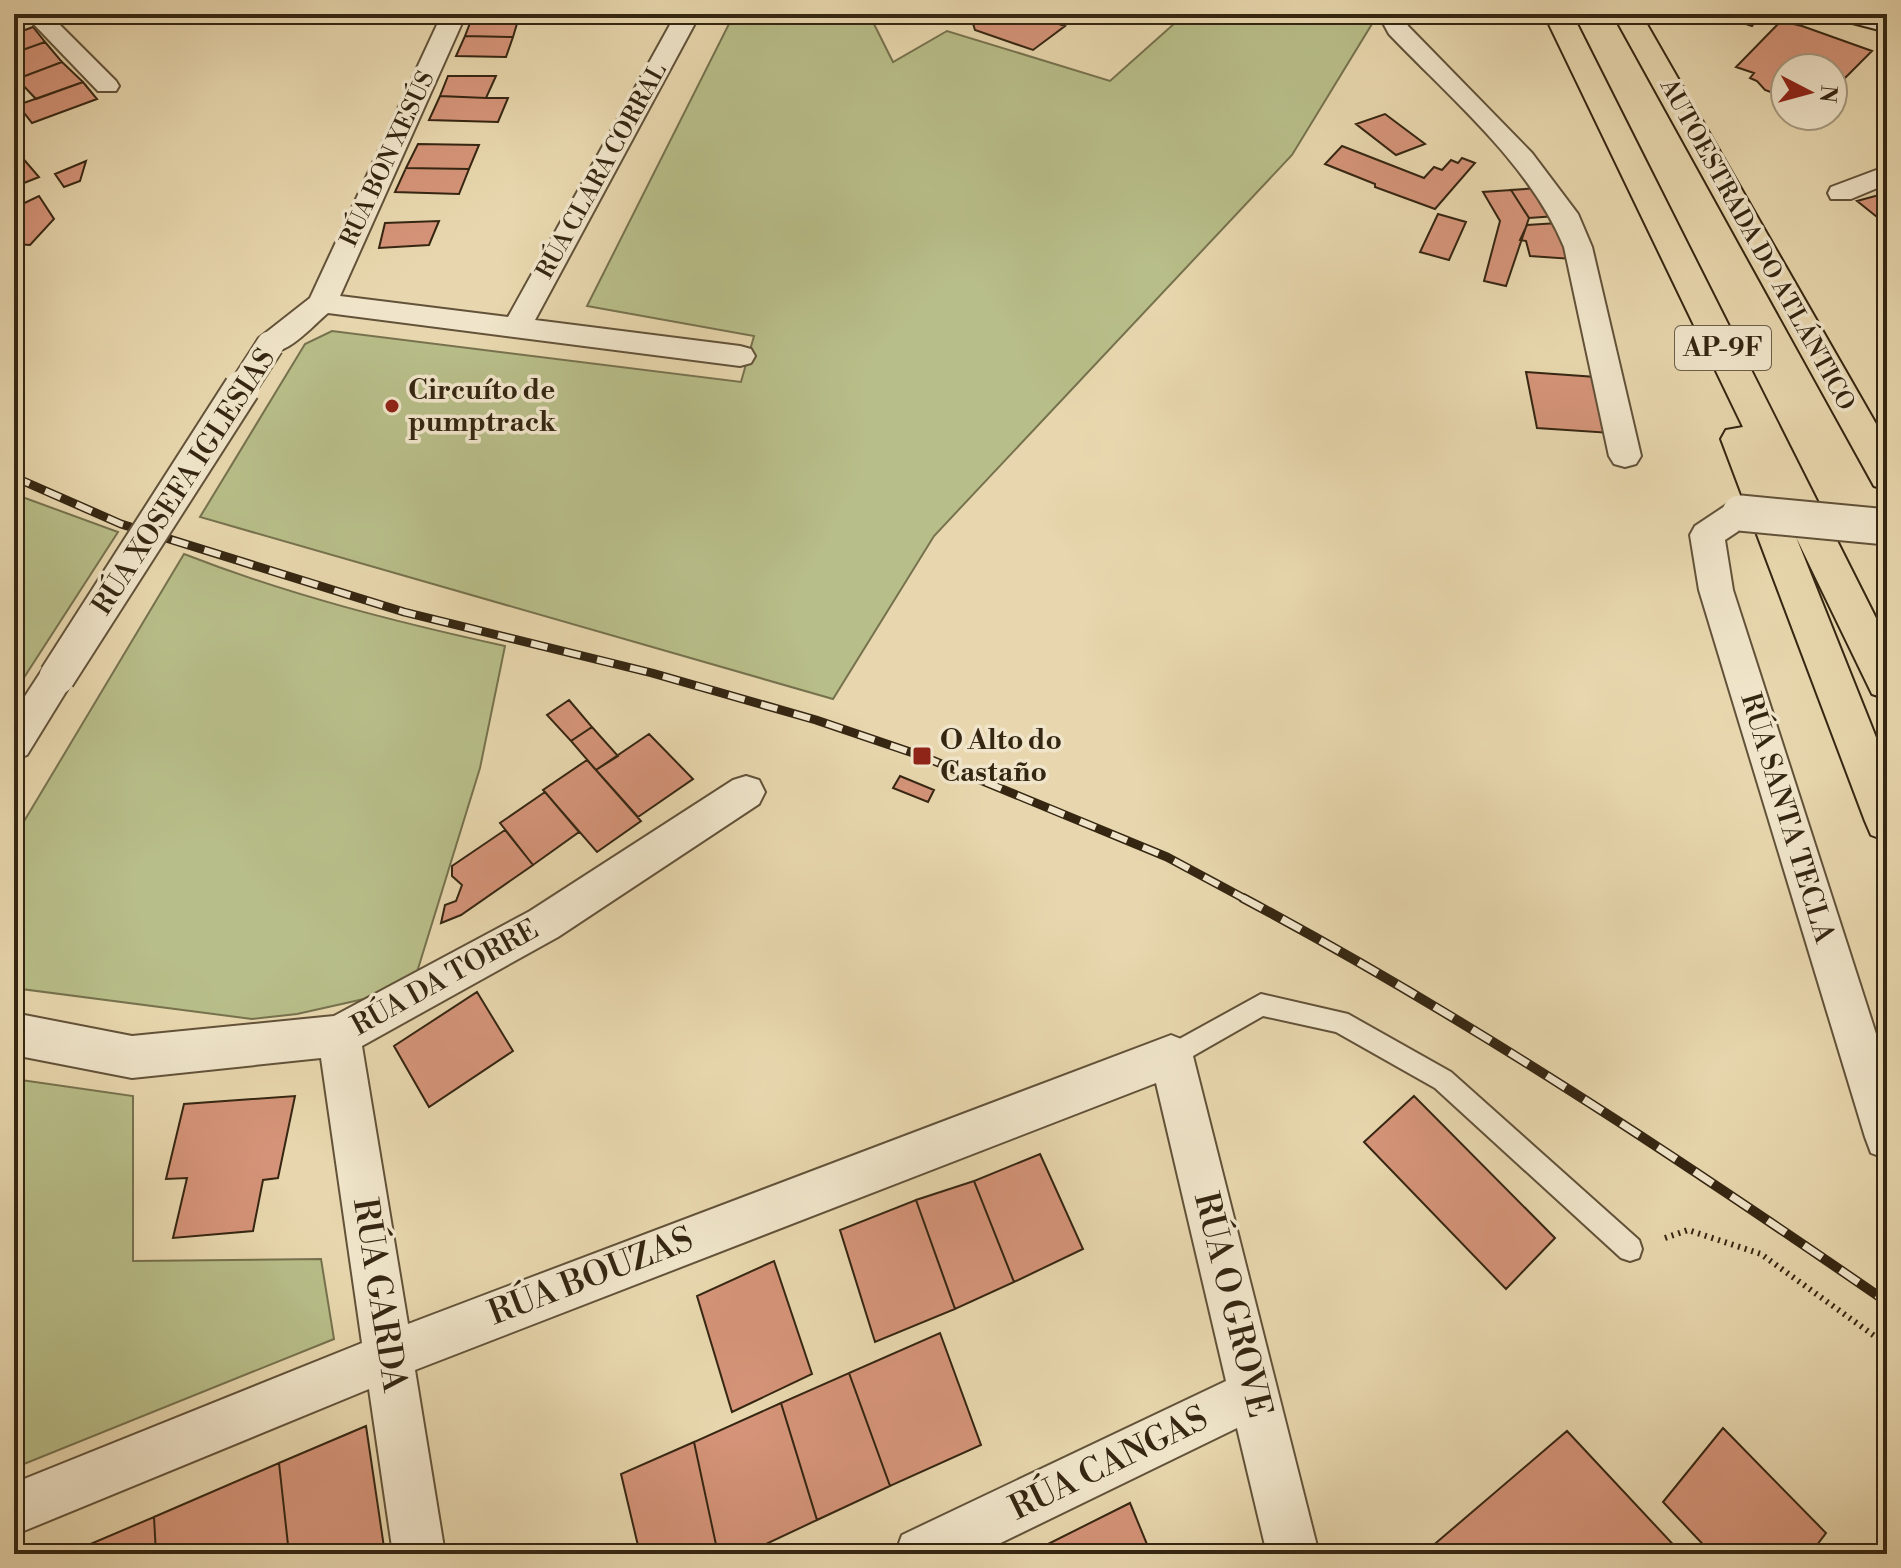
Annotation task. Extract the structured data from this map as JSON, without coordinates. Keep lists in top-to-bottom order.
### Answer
{
  "streets": {
    "highway": ["AUTOESTRADA DO ATLÁNTICO", "AP-9F"],
    "street": [
      "RÚA BON XESÚS",
      "RÚA CLARA CORRAL",
      "RÚA XOSEFA IGLESIAS",
      "RÚA SANTA TECLA",
      "RÚA DA TORRE",
      "RÚA BOUZAS",
      "RÚA GARDA",
      "RÚA O GROVE",
      "RÚA CANGAS"
    ]
  },
  "crossings": [
    ["RÚA BON XESÚS", "RÚA XOSEFA IGLESIAS"],
    ["RÚA DA TORRE", "RÚA GARDA"],
    ["RÚA BOUZAS", "RÚA GARDA"],
    ["RÚA BOUZAS", "RÚA O GROVE"],
    ["RÚA O GROVE", "RÚA CANGAS"]
  ],
  "places": {
    "other": ["Circuíto de pumptrack"],
    "transit": ["O Alto do Castaño"]
  },
  "north": "right"
}
